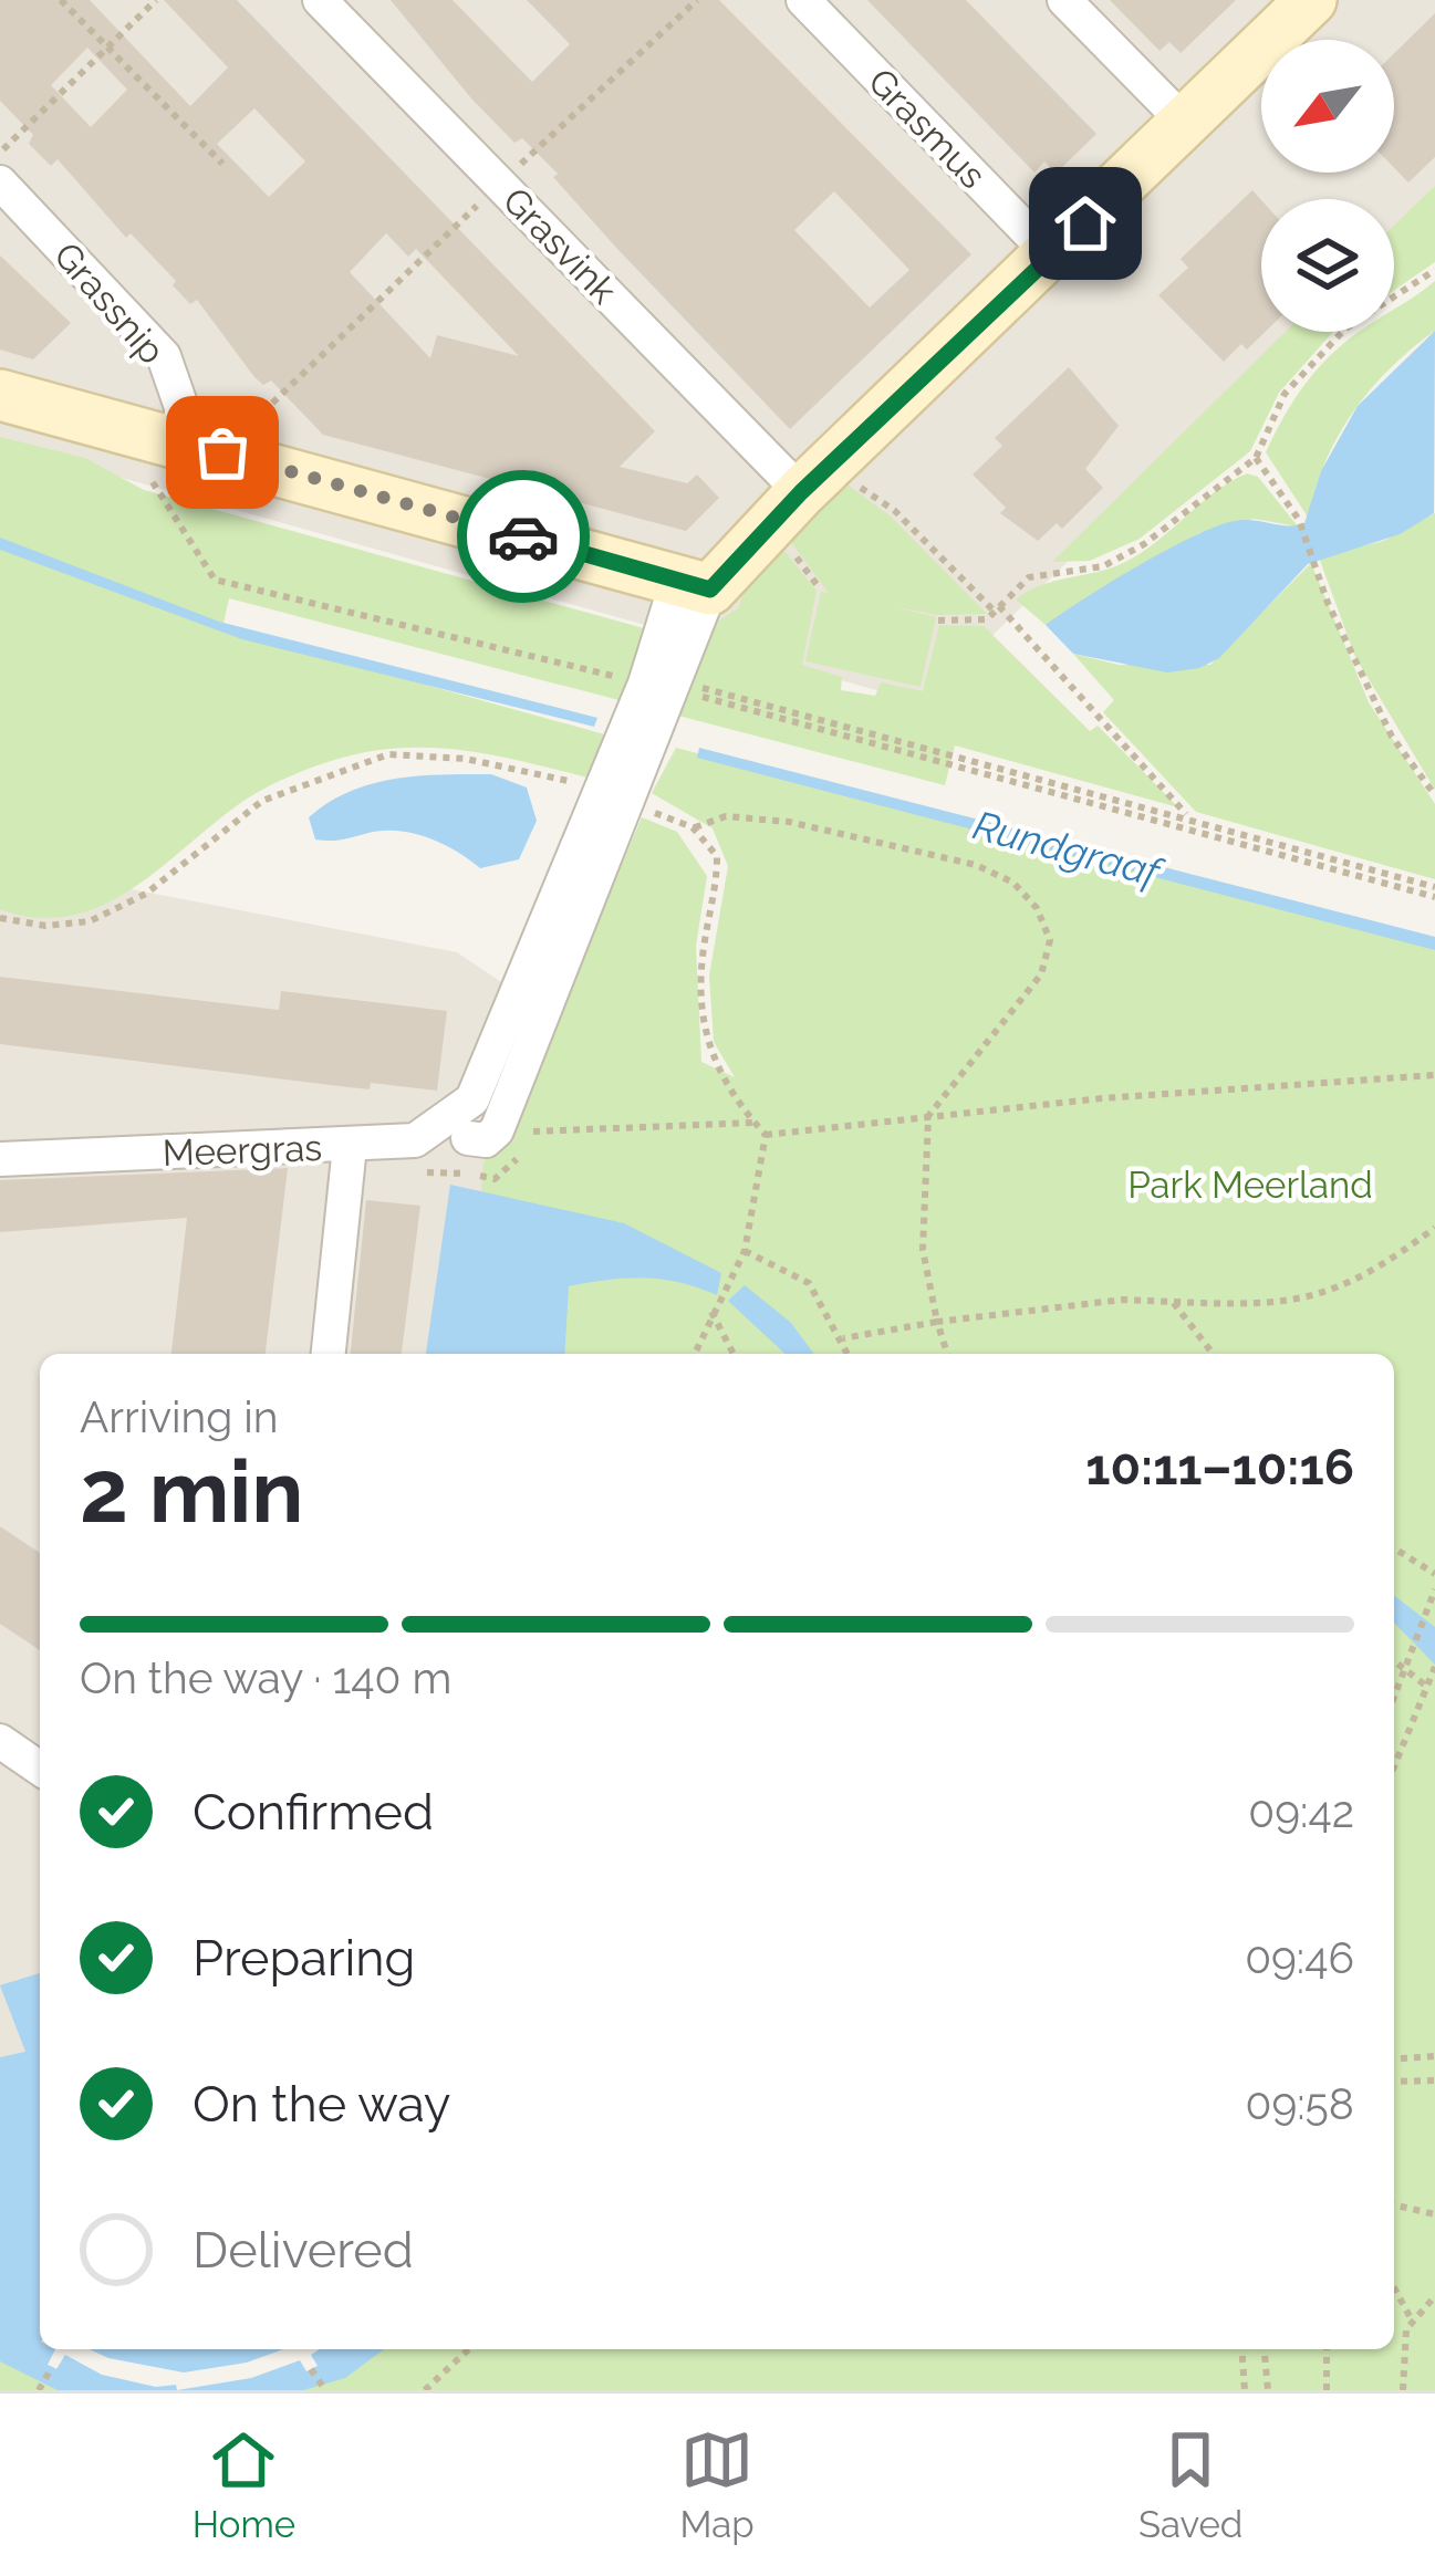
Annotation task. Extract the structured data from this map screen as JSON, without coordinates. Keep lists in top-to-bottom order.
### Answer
{
  "streets": {
    "street": [
      "Grasmus",
      "Grasvink",
      "Grassnip",
      "Meergras"
    ]
  },
  "water": ["Rundgraaf"],
  "parks": ["Park Meerland"],
  "north": "bottom left",
  "page": {
    "heading": ["2 min", "Arriving in", "10:11–10:16"],
    "bar": "On the way · 140 m",
    "list": [
      ["Confirmed", "09:42"],
      ["Preparing", "09:46"],
      ["On the way", "09:58"],
      "Delivered"
    ],
    "tabs": ["Home", "Map", "Saved"]
  }
}
